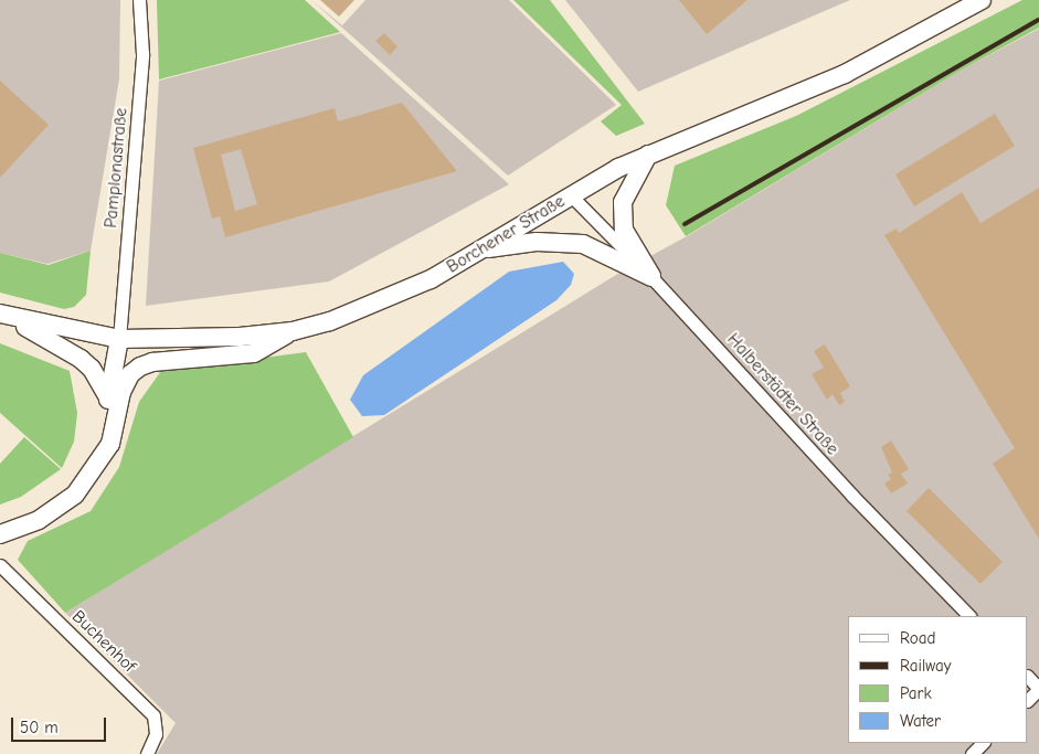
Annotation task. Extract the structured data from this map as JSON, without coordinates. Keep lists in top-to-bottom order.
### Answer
{
  "streets": {
    "main road": ["Borchener Straße"],
    "street": ["Pamplonastraße", "Halberstädter Straße", "Buchenhof"]
  },
  "crossings": [
    ["Pamplonastraße", "Borchener Straße"],
    ["Borchener Straße", "Halberstädter Straße"]
  ],
  "legend": [
    "Road",
    "Railway",
    "Park",
    "Water"
  ],
  "scale_bar": "50 m"
}
